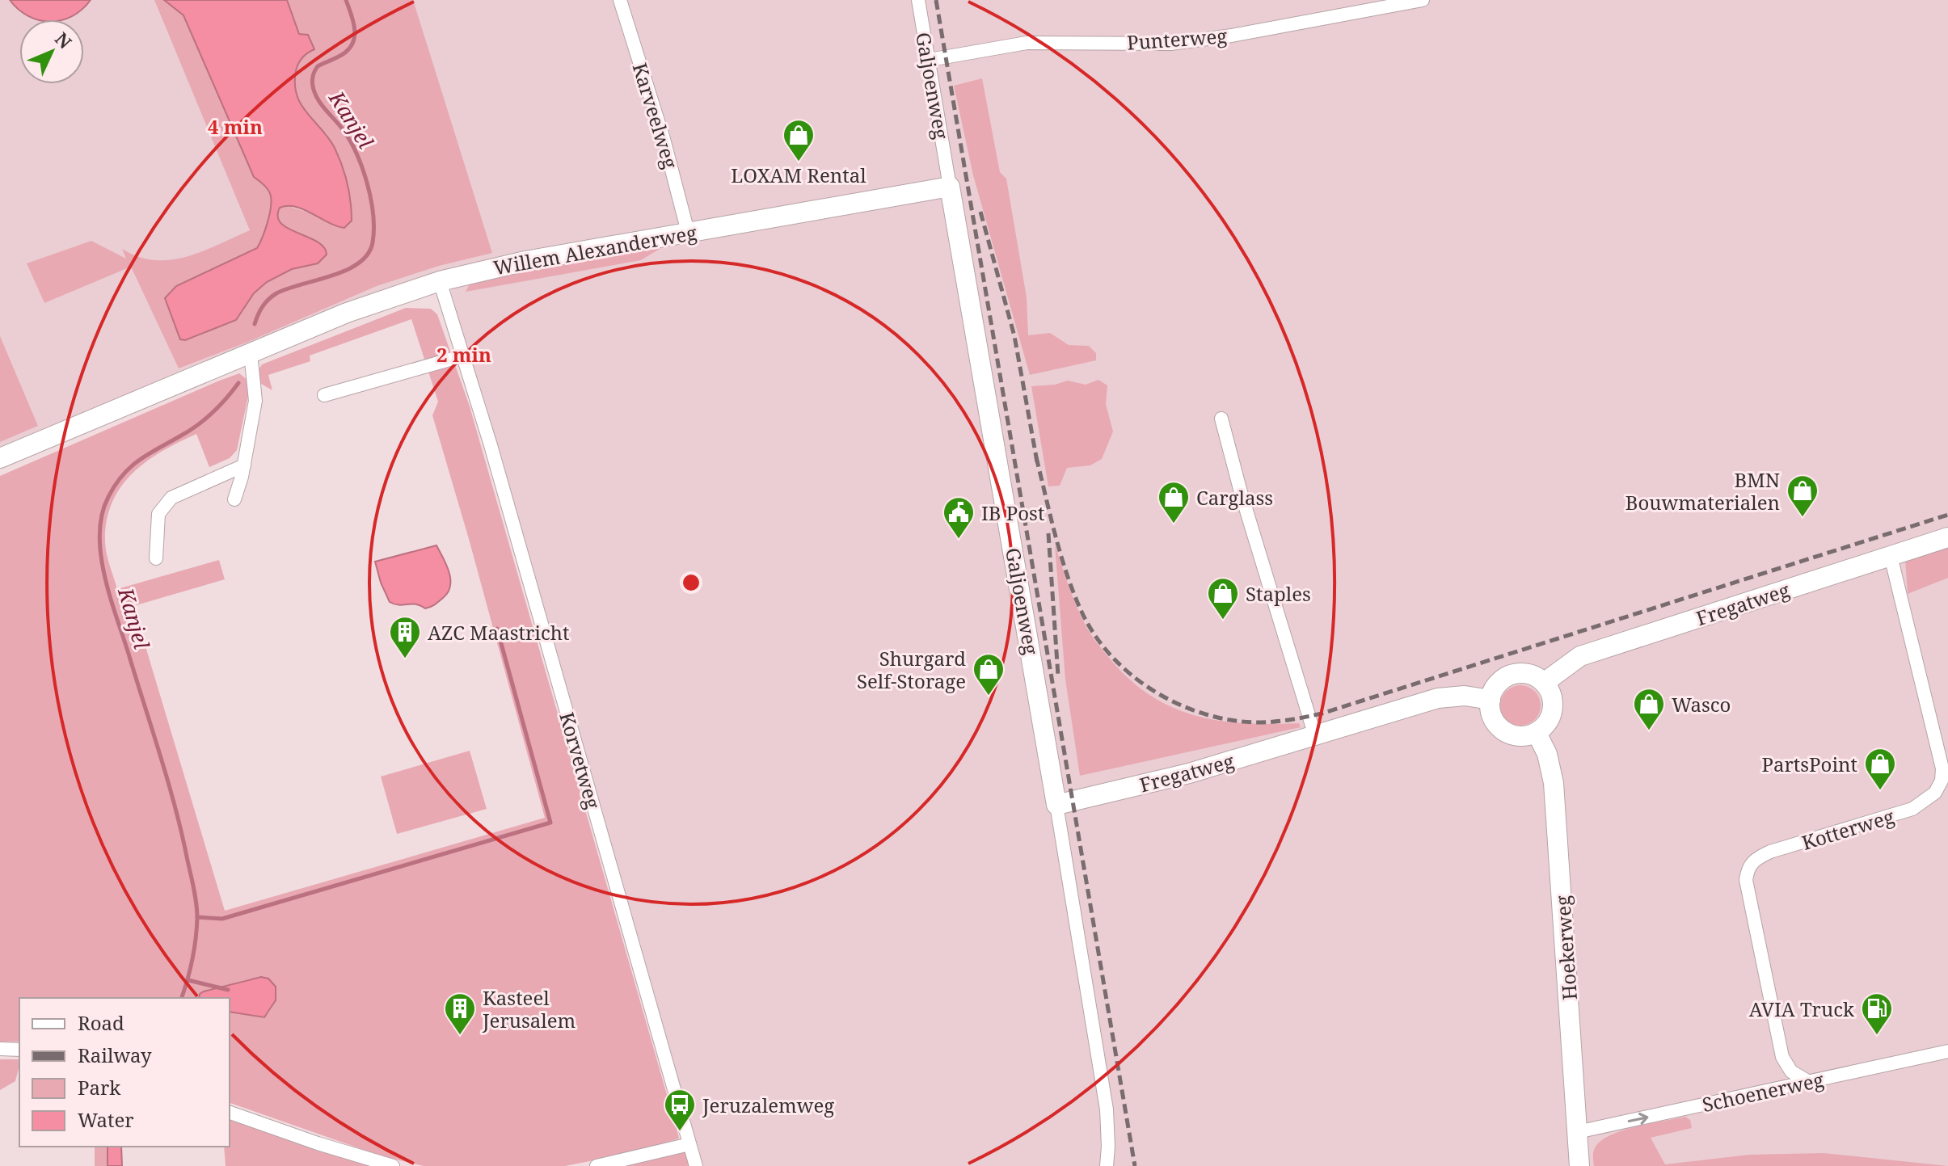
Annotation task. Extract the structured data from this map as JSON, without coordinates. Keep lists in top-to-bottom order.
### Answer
{
  "streets": {
    "street": [
      "Punterweg",
      "Galjoenweg",
      "Karveelweg",
      "Willem Alexanderweg",
      "Fregatweg",
      "Korvetweg",
      "Kotterweg",
      "Hoekerweg",
      "Schoenerweg"
    ]
  },
  "crossings": [
    ["Punterweg", "Galjoenweg"],
    ["Galjoenweg", "Willem Alexanderweg"],
    ["Galjoenweg", "Fregatweg"],
    ["Karveelweg", "Willem Alexanderweg"],
    ["Willem Alexanderweg", "Korvetweg"],
    ["Fregatweg", "Kotterweg"],
    ["Fregatweg", "Hoekerweg"],
    ["Kotterweg", "Schoenerweg"],
    ["Hoekerweg", "Schoenerweg"]
  ],
  "one_way": ["Schoenerweg"],
  "water": ["Kanjel"],
  "places": {
    "shop": [
      "LOXAM Rental",
      "BMN Bouwmaterialen",
      "Carglass",
      "Staples",
      "Shurgard Self-Storage",
      "Wasco",
      "PartsPoint"
    ],
    "public building": ["IB Post"],
    "building": ["AZC Maastricht", "Kasteel Jerusalem"],
    "fuel station": ["AVIA Truck"],
    "bus stop": ["Jeruzalemweg"]
  },
  "legend": [
    "Road",
    "Railway",
    "Park",
    "Water"
  ],
  "north": "top right",
  "rings": ["4 min", "2 min"]
}
